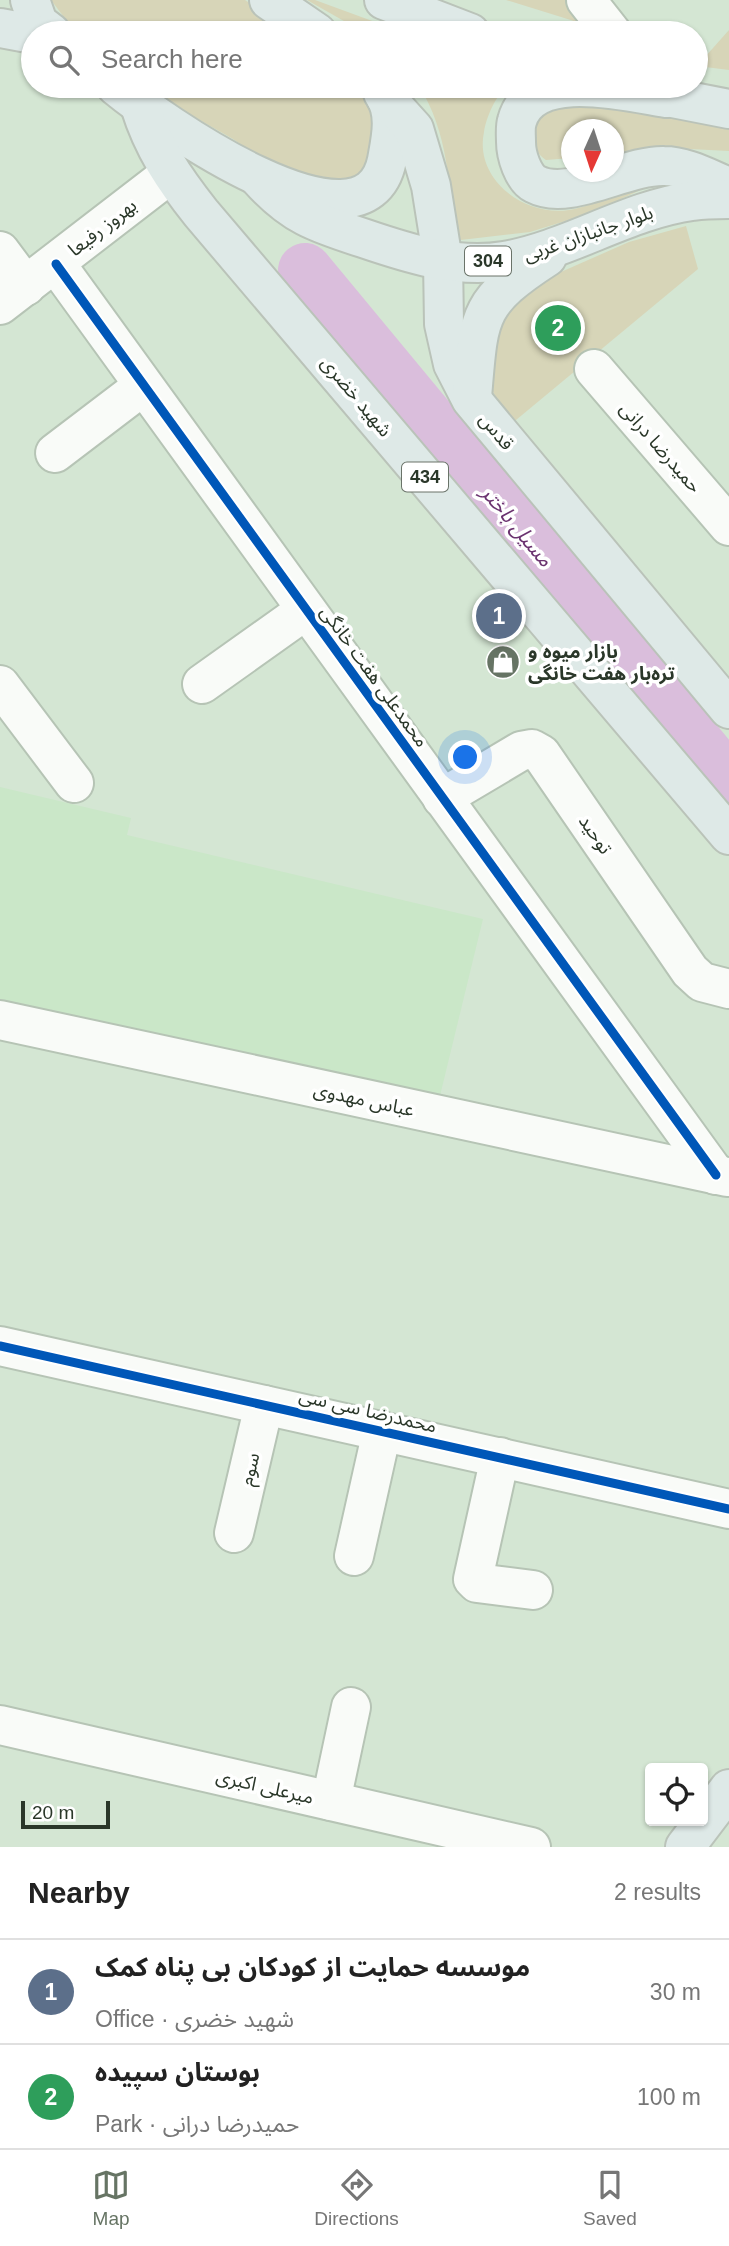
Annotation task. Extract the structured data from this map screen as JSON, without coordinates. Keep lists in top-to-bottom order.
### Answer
{
  "streets": {
    "main road": [
      "بلوار جانبازان غربی",
      "304",
      "شهید خضری",
      "قدس",
      "434"
    ],
    "street": [
      "بهروز رفیعا",
      "حمیدرضا درانی",
      "محمدعلی هفت خانگی",
      "توحید",
      "عباس مهدوی",
      "محمدرضا سی سی",
      "سوم",
      "میرعلی اکبری"
    ]
  },
  "crossings": [
    ["بهروز رفیعا", "شهید خضری"],
    ["بهروز رفیعا", "محمدعلی هفت خانگی"],
    ["بلوار جانبازان غربی", "قدس"],
    ["محمدعلی هفت خانگی", "توحید"],
    ["محمدعلی هفت خانگی", "عباس مهدوی"],
    ["محمدرضا سی سی", "سوم"]
  ],
  "water": ["مسیل باختر"],
  "places": {
    "shop": ["بازار میوه و تره‌بار هفت خانگی"]
  },
  "scale_bar": "20 m",
  "north": "bottom",
  "page": {
    "search": "Search here",
    "pins": ["2", "1"],
    "scale": "20 m",
    "heading": ["Nearby", "2 results"],
    "list": [
      {
        "mark": "1",
        "name": "موسسه حمایت از کودکان بی پناه کمک",
        "note": "Office · شهید خضری",
        "value": "30 m"
      },
      {
        "mark": "2",
        "name": "بوستان سپیده",
        "note": "Park · حمیدرضا درانی",
        "value": "100 m"
      }
    ],
    "nav": ["Map", "Directions", "Saved"]
  }
}
